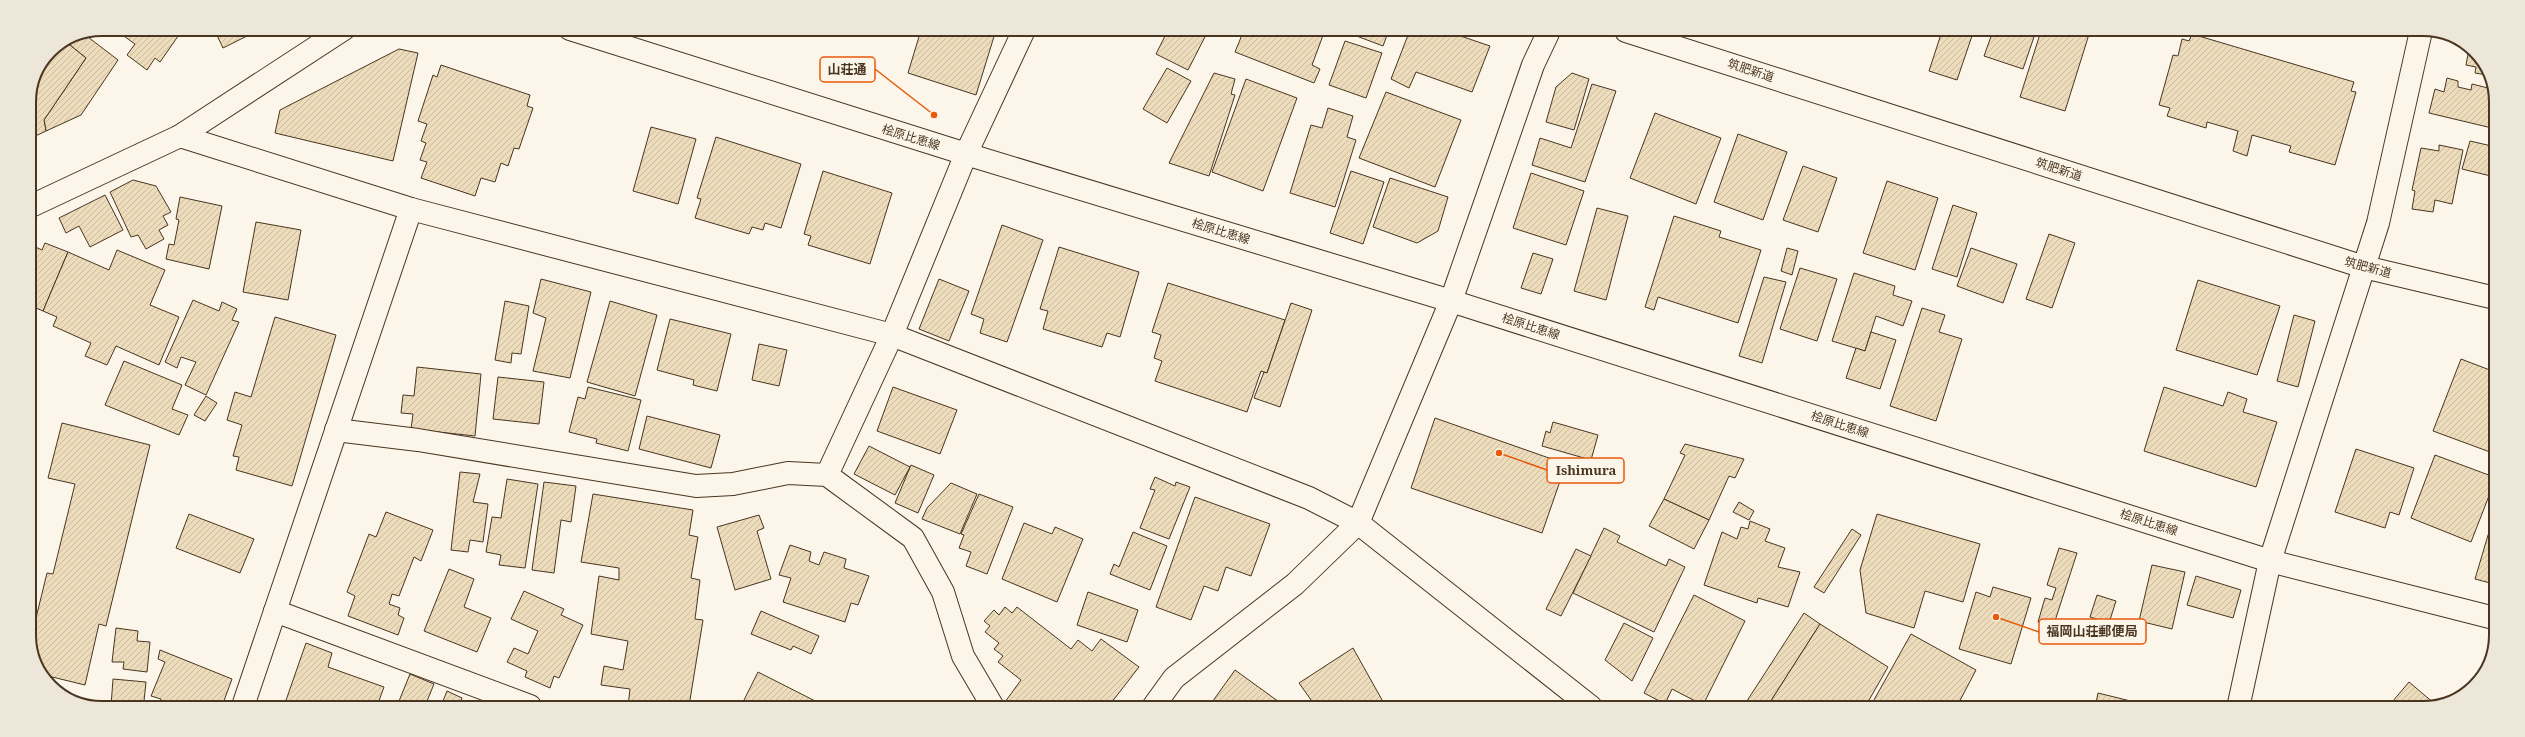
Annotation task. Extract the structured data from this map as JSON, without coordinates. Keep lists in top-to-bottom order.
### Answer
{
  "streets": {
    "street": ["筑肥新道", "桧原比恵線"]
  },
  "places": ["山荘通", "Ishimura", "福岡山荘郵便局"]
}
